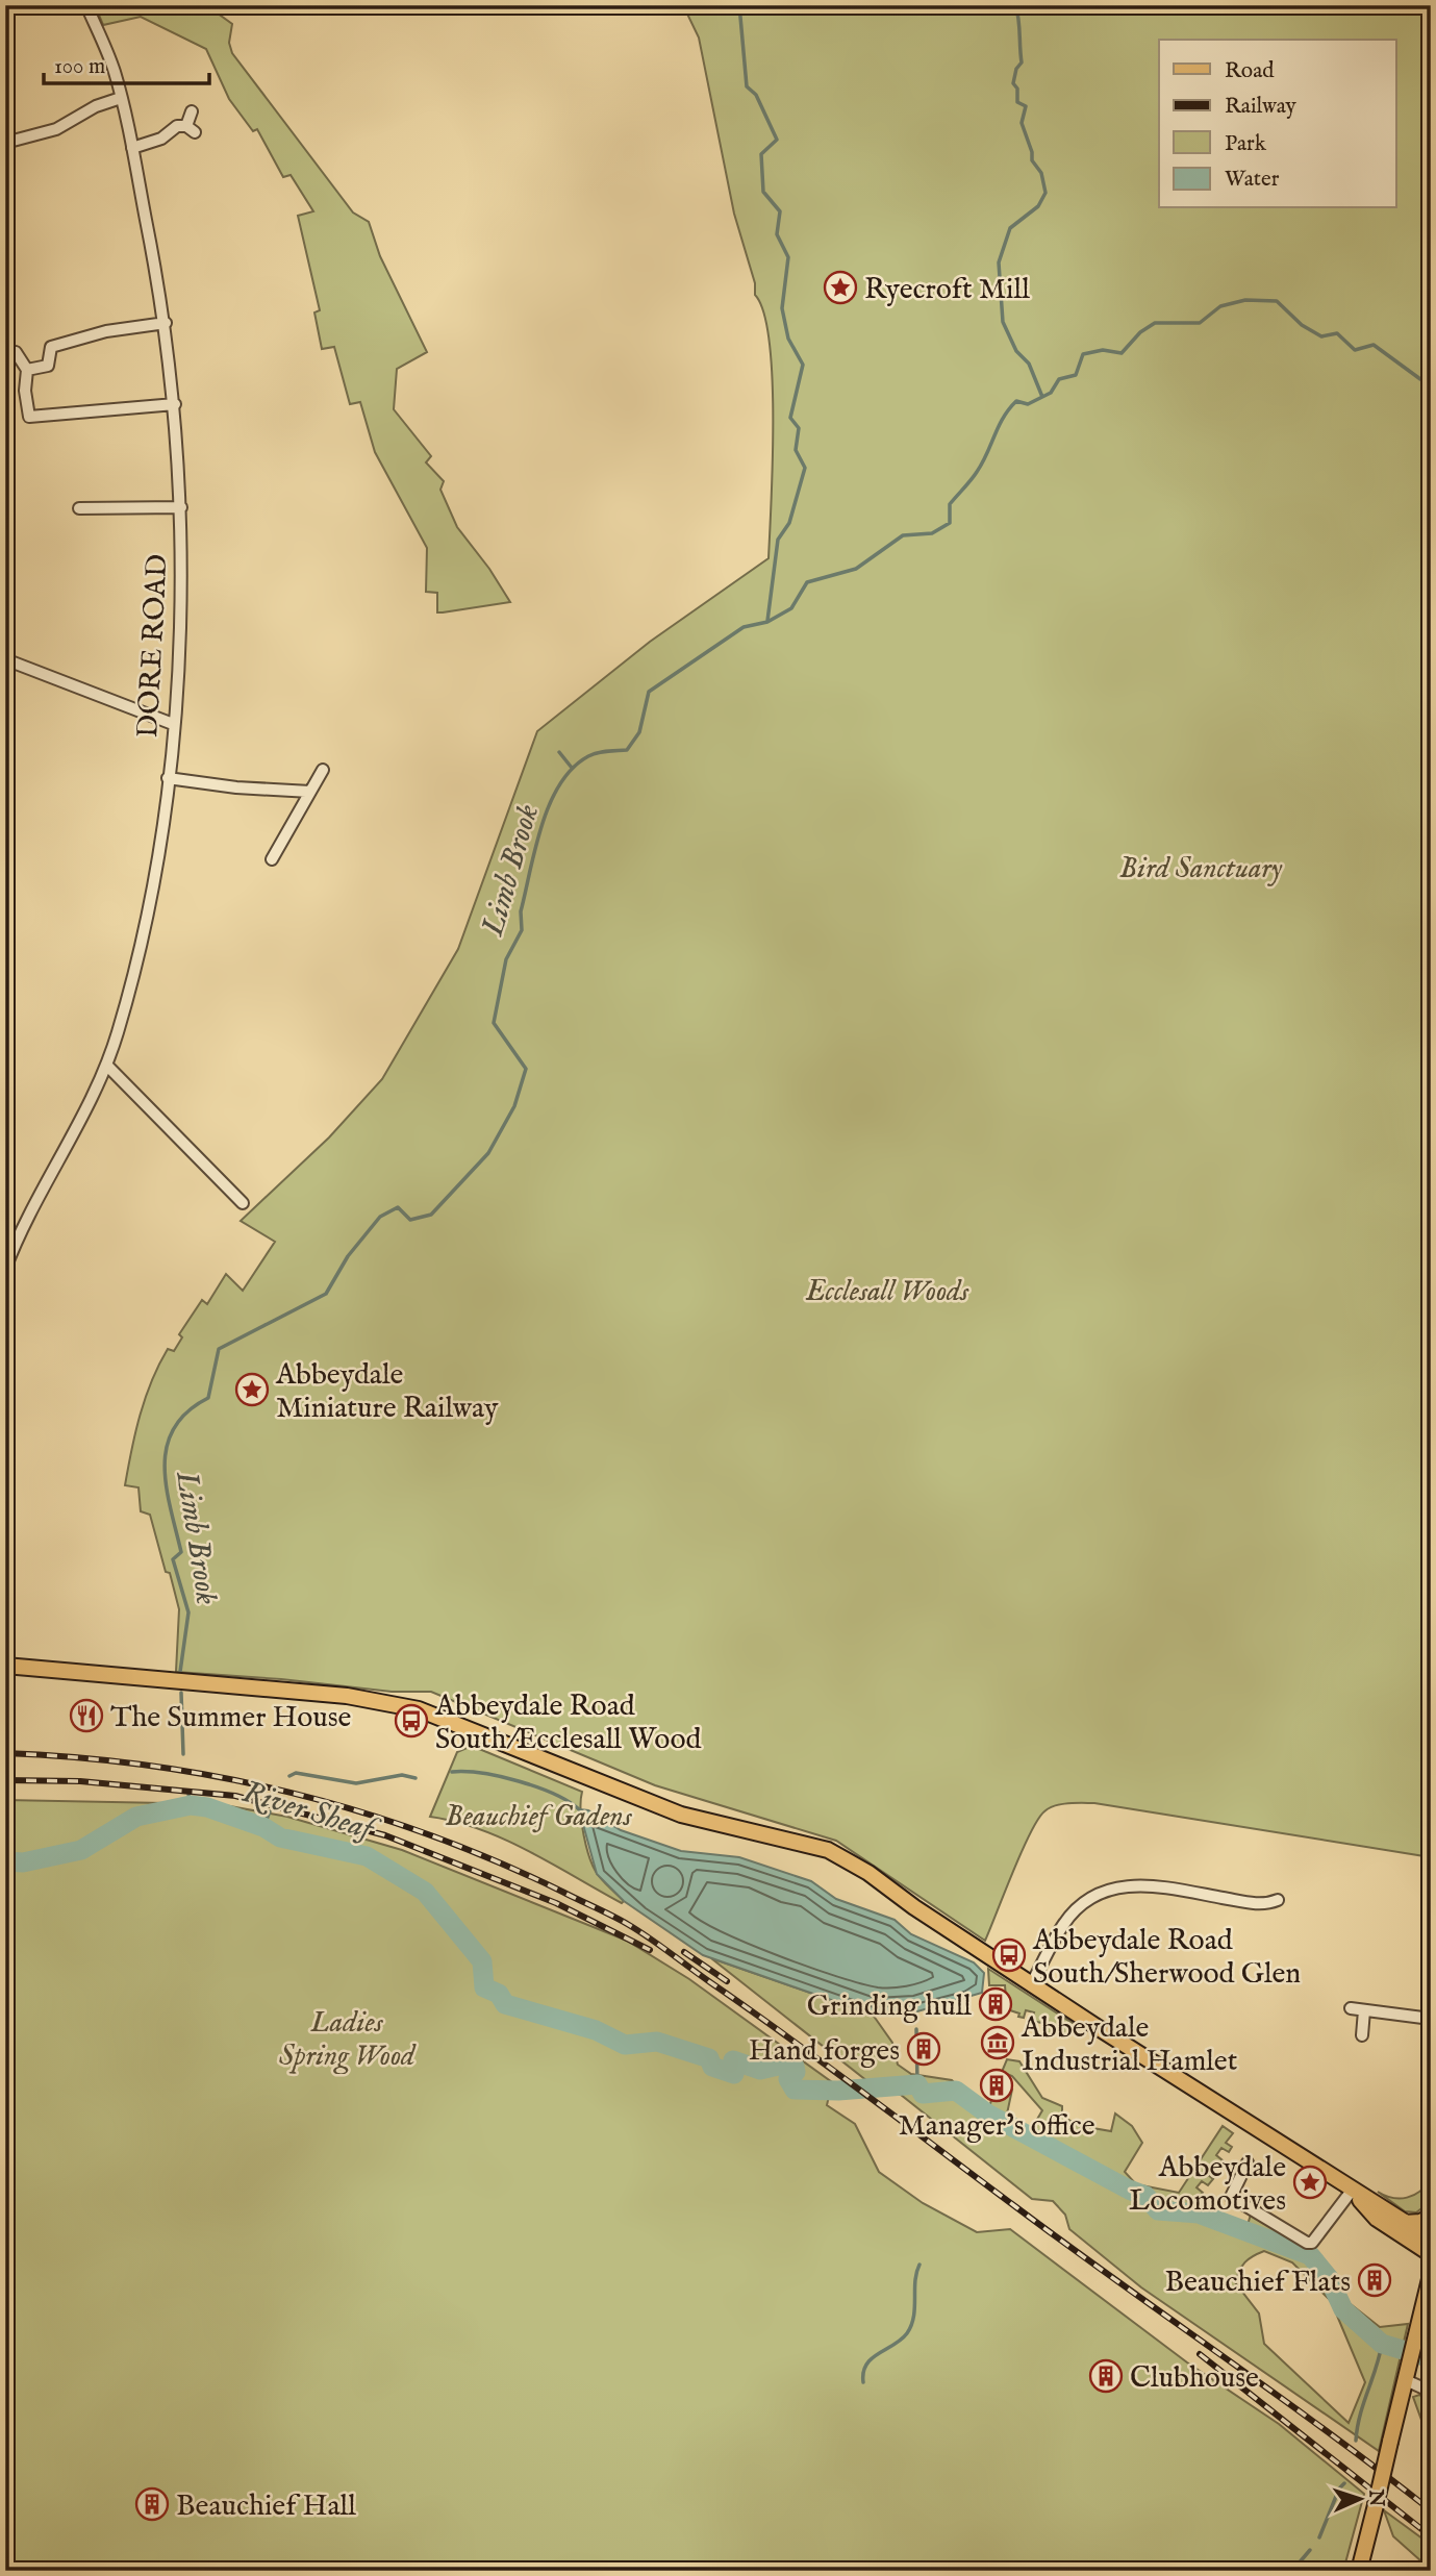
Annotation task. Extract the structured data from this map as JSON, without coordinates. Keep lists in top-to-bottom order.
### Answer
{
  "streets": {
    "street": ["DORE ROAD"]
  },
  "water": ["Limb Brook", "River Sheaf"],
  "parks": [
    "Bird Sanctuary",
    "Ecclesall Woods",
    "Beauchief Gadens",
    "Ladies Spring Wood"
  ],
  "places": {
    "place": ["Ryecroft Mill", "Abbeydale Miniature Railway", "Abbeydale Locomotives"],
    "restaurant": ["The Summer House"],
    "bus stop": ["Abbeydale Road South/Ecclesall Wood", "Abbeydale Road South/Sherwood Glen"],
    "building": [
      "Grinding hull",
      "Hand forges",
      "Manager's office",
      "Beauchief Flats",
      "Clubhouse",
      "Beauchief Hall"
    ],
    "museum": ["Abbeydale Industrial Hamlet"]
  },
  "legend": [
    "Road",
    "Railway",
    "Park",
    "Water"
  ],
  "scale_bar": "100 m",
  "north": "right"
}
